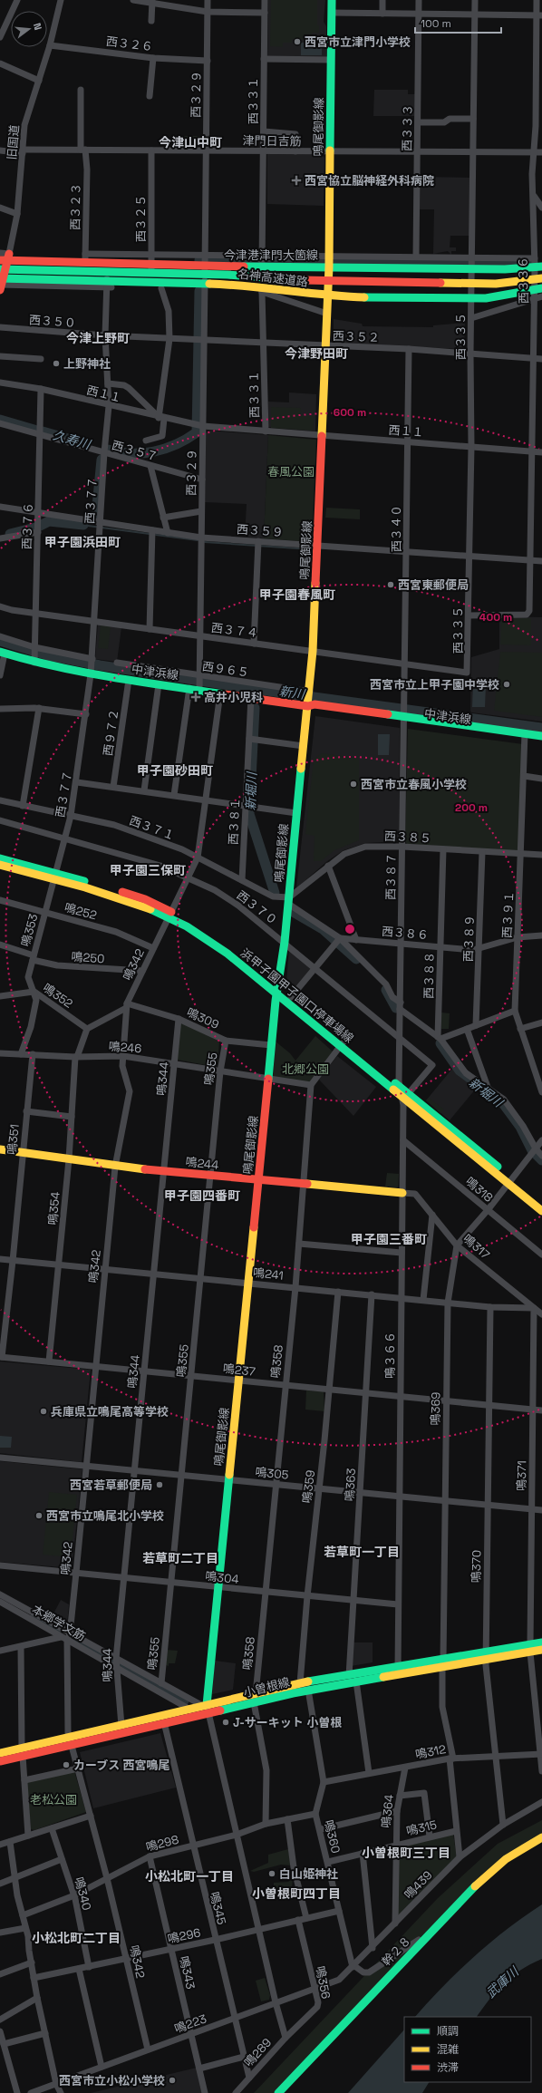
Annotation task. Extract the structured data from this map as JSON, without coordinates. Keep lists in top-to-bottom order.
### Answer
{
  "streets": {
    "main road": [
      "鳴尾御影線",
      "旧国道",
      "今津港津門大箇線",
      "名神高速道路",
      "中津浜線",
      "浜甲子園甲子園口停車場線",
      "鳴244",
      "小曽根線",
      "幹２８"
    ],
    "street": [
      "西３２６",
      "西３２９",
      "西３３１",
      "西３３３",
      "津門日吉筋",
      "西３２３",
      "西３２５",
      "西３３６",
      "西３５０",
      "西３５２",
      "西３３５",
      "西１１",
      "西３５７",
      "西３７７",
      "西３７６",
      "西３４０",
      "西３５９",
      "西３７４",
      "西９６５",
      "西９７２",
      "西３８１",
      "西３７１",
      "西３８５",
      "西３８７",
      "西３７０",
      "鳴252",
      "西３９１",
      "鳴353",
      "西３８６",
      "西３８９",
      "鳴250",
      "鳴342",
      "西３８８",
      "鳴352",
      "鳴309",
      "鳴246",
      "鳴355",
      "鳴344",
      "鳴351",
      "鳴318",
      "鳴354",
      "鳴317",
      "鳴241",
      "鳴３６６",
      "鳴358",
      "鳴237",
      "鳴369",
      "鳴305",
      "鳴371",
      "鳴363",
      "鳴359",
      "鳴370",
      "鳴304",
      "本郷学文筋",
      "鳴312",
      "鳴364",
      "鳴315",
      "鳴360",
      "鳴298",
      "鳴439",
      "鳴340",
      "鳴345",
      "鳴296",
      "鳴343",
      "鳴356",
      "鳴223",
      "鳴289"
    ]
  },
  "crossings": [
    ["西３２６", "西３２９"],
    ["西３２６", "旧国道"],
    ["西３２９", "津門日吉筋"],
    ["西３２９", "今津港津門大箇線"],
    ["西３２９", "西３５２"],
    ["西３２９", "西１１"],
    ["西３２９", "西３５７"],
    ["西３２９", "西３５９"],
    ["西３２９", "西３７４"],
    ["西３２９", "西９６５"],
    ["西３２９", "中津浜線"],
    ["西３３１", "津門日吉筋"],
    ["西３３１", "今津港津門大箇線"],
    ["西３３１", "西３５２"],
    ["西３３１", "西１１"],
    ["鳴尾御影線", "津門日吉筋"],
    ["鳴尾御影線", "今津港津門大箇線"],
    ["鳴尾御影線", "西３５２"],
    ["鳴尾御影線", "西１１"],
    ["鳴尾御影線", "西３５９"],
    ["鳴尾御影線", "西３７４"],
    ["鳴尾御影線", "西９６５"],
    ["鳴尾御影線", "中津浜線"],
    ["鳴尾御影線", "西３７１"],
    ["鳴尾御影線", "西３８５"],
    ["鳴尾御影線", "西３７０"],
    ["鳴尾御影線", "浜甲子園甲子園口停車場線"],
    ["鳴尾御影線", "鳴309"],
    ["鳴尾御影線", "鳴246"],
    ["鳴尾御影線", "鳴244"],
    ["鳴尾御影線", "鳴241"],
    ["鳴尾御影線", "鳴237"],
    ["鳴尾御影線", "鳴305"],
    ["鳴尾御影線", "鳴304"],
    ["鳴尾御影線", "本郷学文筋"],
    ["鳴尾御影線", "小曽根線"],
    ["鳴尾御影線", "鳴289"],
    ["西３３３", "津門日吉筋"],
    ["津門日吉筋", "旧国道"],
    ["津門日吉筋", "西３２３"],
    ["津門日吉筋", "西３２５"],
    ["津門日吉筋", "西３３６"],
    ["津門日吉筋", "西３３５"],
    ["旧国道", "今津港津門大箇線"],
    ["旧国道", "名神高速道路"],
    ["西３２３", "今津港津門大箇線"],
    ["西３２５", "今津港津門大箇線"],
    ["今津港津門大箇線", "西３３６"],
    ["今津港津門大箇線", "西３３５"],
    ["今津港津門大箇線", "西３７７"],
    ["西３３６", "西３５２"],
    ["西３３６", "西３３５"],
    ["西３３６", "西１１"],
    ["西３３６", "西３５９"],
    ["西３５０", "西３５２"],
    ["西３５０", "西３７７"],
    ["西３５２", "西３３５"],
    ["西３５２", "西３４０"],
    ["西３３５", "西１１"],
    ["西３３５", "西３５９"],
    ["西３３５", "西３７４"],
    ["西１１", "西３７７"],
    ["西１１", "西３７６"],
    ["西１１", "西３４０"],
    ["西３５７", "西３７７"],
    ["西３５７", "西３７６"],
    ["西３７７", "西３５９"],
    ["西３７７", "西３７４"],
    ["西３７７", "中津浜線"],
    ["西３７７", "西３７１"],
    ["西３７７", "西３７０"],
    ["西３７７", "鳴353"],
    ["西３７７", "浜甲子園甲子園口停車場線"],
    ["西３７６", "西３５９"],
    ["西３７６", "西３７４"],
    ["西３７６", "中津浜線"],
    ["西３４０", "西３５９"],
    ["西３４０", "西３７４"],
    ["西３４０", "中津浜線"],
    ["西３４０", "西３８７"],
    ["西９６５", "中津浜線"],
    ["中津浜線", "西９７２"],
    ["中津浜線", "西３８１"],
    ["中津浜線", "西３８７"],
    ["中津浜線", "西３９１"],
    ["中津浜線", "鳴342"],
    ["西３８１", "西３７１"],
    ["西３７１", "西３８５"],
    ["西３７１", "西３８７"],
    ["西３７１", "西３８６"],
    ["西３７１", "鳴342"],
    ["西３７１", "西３８８"],
    ["西３８５", "西３８７"],
    ["西３８５", "西３９１"],
    ["西３８５", "西３８９"],
    ["西３８５", "西３８８"],
    ["西３８７", "西３７０"],
    ["西３８７", "西３８６"],
    ["西３７０", "鳴342"],
    ["西３７０", "浜甲子園甲子園口停車場線"],
    ["西３７０", "鳴３６６"],
    ["鳴252", "鳴353"],
    ["鳴252", "鳴342"],
    ["西３９１", "西３８６"],
    ["鳴353", "鳴250"],
    ["鳴353", "鳴352"],
    ["鳴353", "浜甲子園甲子園口停車場線"],
    ["西３８６", "西３８９"],
    ["西３８６", "西３８８"],
    ["鳴250", "鳴342"],
    ["鳴342", "浜甲子園甲子園口停車場線"],
    ["鳴342", "鳴309"],
    ["鳴342", "鳴246"],
    ["鳴342", "鳴244"],
    ["鳴342", "鳴241"],
    ["鳴342", "鳴237"],
    ["鳴342", "鳴305"],
    ["鳴342", "鳴304"],
    ["鳴342", "本郷学文筋"],
    ["鳴342", "小曽根線"],
    ["鳴342", "鳴298"],
    ["鳴342", "鳴296"],
    ["鳴342", "鳴223"],
    ["鳴352", "鳴246"],
    ["鳴352", "鳴354"],
    ["浜甲子園甲子園口停車場線", "鳴３６６"],
    ["鳴309", "鳴355"],
    ["鳴309", "鳴344"],
    ["鳴246", "鳴355"],
    ["鳴246", "鳴344"],
    ["鳴246", "鳴351"],
    ["鳴246", "鳴354"],
    ["鳴246", "鳴358"],
    ["鳴355", "鳴244"],
    ["鳴355", "鳴241"],
    ["鳴355", "鳴237"],
    ["鳴355", "鳴305"],
    ["鳴355", "鳴304"],
    ["鳴355", "本郷学文筋"],
    ["鳴344", "鳴244"],
    ["鳴344", "鳴241"],
    ["鳴344", "鳴237"],
    ["鳴344", "鳴305"],
    ["鳴344", "鳴304"],
    ["鳴344", "本郷学文筋"],
    ["鳴344", "小曽根線"],
    ["鳴351", "鳴244"],
    ["鳴351", "鳴241"],
    ["鳴351", "鳴237"],
    ["鳴244", "鳴354"],
    ["鳴244", "鳴317"],
    ["鳴244", "鳴３６６"],
    ["鳴244", "鳴358"],
    ["鳴318", "鳴３６６"],
    ["鳴354", "鳴241"],
    ["鳴354", "鳴237"],
    ["鳴317", "鳴241"],
    ["鳴317", "鳴３６６"],
    ["鳴317", "鳴369"],
    ["鳴317", "鳴371"],
    ["鳴241", "鳴３６６"],
    ["鳴241", "鳴358"],
    ["鳴241", "鳴369"],
    ["鳴241", "鳴371"],
    ["鳴241", "鳴363"],
    ["鳴241", "鳴359"],
    ["鳴241", "鳴370"],
    ["鳴３６６", "鳴237"],
    ["鳴３６６", "鳴305"],
    ["鳴３６６", "鳴304"],
    ["鳴３６６", "小曽根線"],
    ["鳴358", "鳴237"],
    ["鳴358", "鳴305"],
    ["鳴358", "鳴304"],
    ["鳴358", "小曽根線"],
    ["鳴237", "鳴369"],
    ["鳴237", "鳴371"],
    ["鳴237", "鳴363"],
    ["鳴237", "鳴359"],
    ["鳴237", "鳴370"],
    ["鳴369", "鳴305"],
    ["鳴369", "小曽根線"],
    ["鳴369", "鳴312"],
    ["鳴369", "鳴315"],
    ["鳴369", "鳴439"],
    ["鳴305", "鳴371"],
    ["鳴305", "鳴363"],
    ["鳴305", "鳴359"],
    ["鳴305", "鳴370"],
    ["鳴371", "小曽根線"],
    ["鳴371", "鳴312"],
    ["鳴363", "鳴304"],
    ["鳴363", "小曽根線"],
    ["鳴359", "鳴304"],
    ["鳴359", "小曽根線"],
    ["鳴370", "小曽根線"],
    ["鳴370", "鳴312"],
    ["鳴370", "鳴439"],
    ["本郷学文筋", "小曽根線"],
    ["本郷学文筋", "鳴289"],
    ["小曽根線", "鳴360"],
    ["小曽根線", "鳴345"],
    ["小曽根線", "鳴289"],
    ["鳴312", "鳴364"],
    ["鳴312", "鳴360"],
    ["鳴364", "鳴315"],
    ["鳴364", "鳴439"],
    ["鳴315", "鳴360"],
    ["鳴360", "鳴298"],
    ["鳴360", "鳴439"],
    ["鳴360", "鳴296"],
    ["鳴360", "鳴223"],
    ["鳴298", "鳴340"],
    ["鳴298", "鳴345"],
    ["鳴298", "鳴343"],
    ["鳴298", "鳴289"],
    ["鳴439", "鳴223"],
    ["鳴340", "鳴296"],
    ["鳴345", "鳴296"],
    ["鳴345", "鳴223"],
    ["鳴345", "鳴289"],
    ["鳴296", "鳴343"],
    ["鳴296", "鳴356"],
    ["鳴296", "鳴289"],
    ["鳴343", "鳴223"],
    ["鳴356", "鳴223"],
    ["鳴356", "鳴289"],
    ["鳴223", "鳴289"]
  ],
  "districts": [
    "今津山中町",
    "今津上野町",
    "今津野田町",
    "甲子園浜田町",
    "甲子園春風町",
    "甲子園砂田町",
    "甲子園三保町",
    "甲子園四番町",
    "甲子園三番町",
    "若草町一丁目",
    "若草町二丁目",
    "小曽根町三丁目",
    "小松北町一丁目",
    "小曽根町四丁目",
    "小松北町二丁目"
  ],
  "water": [
    "久寿川",
    "新川",
    "新堀川",
    "武庫川"
  ],
  "parks": ["春風公園", "北郷公園", "老松公園"],
  "places": {
    "other": [
      "西宮市立津門小学校",
      "上野神社",
      "西宮東郵便局",
      "西宮市立上甲子園中学校",
      "西宮市立春風小学校",
      "兵庫県立鳴尾高等学校",
      "西宮若草郵便局",
      "西宮市立鳴尾北小学校",
      "J-サーキット 小曽根",
      "カーブス 西宮鳴尾",
      "白山姫神社",
      "西宮市立小松小学校"
    ],
    "health": ["西宮協立脳神経外科病院", "高井小児科"]
  },
  "legend": ["順調", "混雑", "渋滞"],
  "scale_bar": "100 m",
  "north": "right",
  "rings": ["600 m", "400 m", "200 m"]
}
